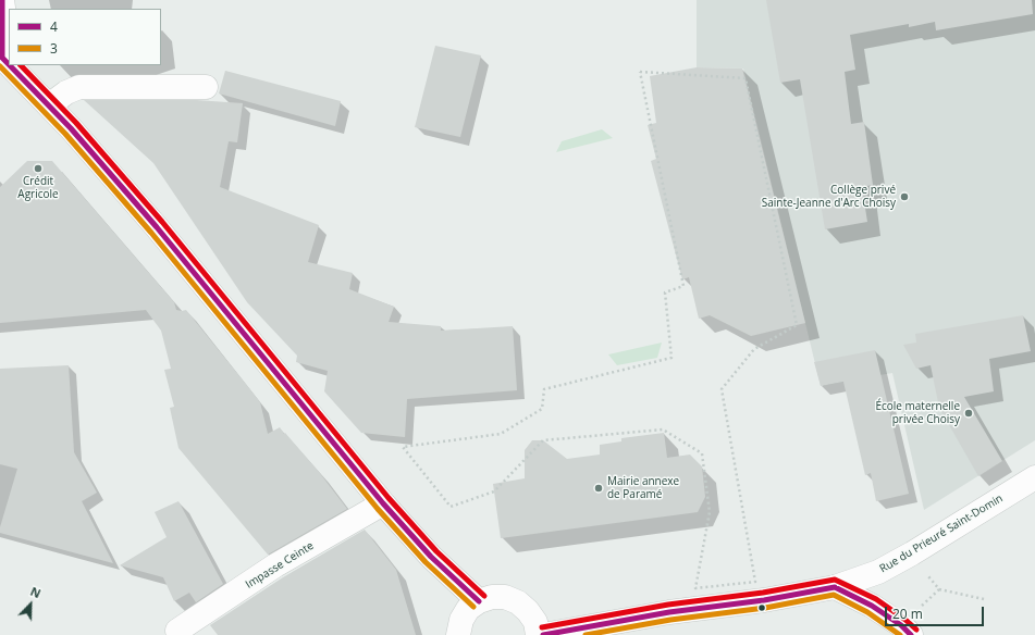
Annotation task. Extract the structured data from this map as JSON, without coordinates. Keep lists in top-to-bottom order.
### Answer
{
  "streets": {
    "street": ["Rue du Prieuré Saint-Domin", "Impasse Ceinte"]
  },
  "places": [
    "Crédit Agricole",
    "Collège privé Sainte-Jeanne d'Arc Choisy",
    "École maternelle privée Choisy",
    "Mairie annexe de Paramé"
  ],
  "lines": ["transit line 4", "transit line 3"],
  "legend": ["4", "3"],
  "scale_bar": "20 m",
  "north": "top right"
}
